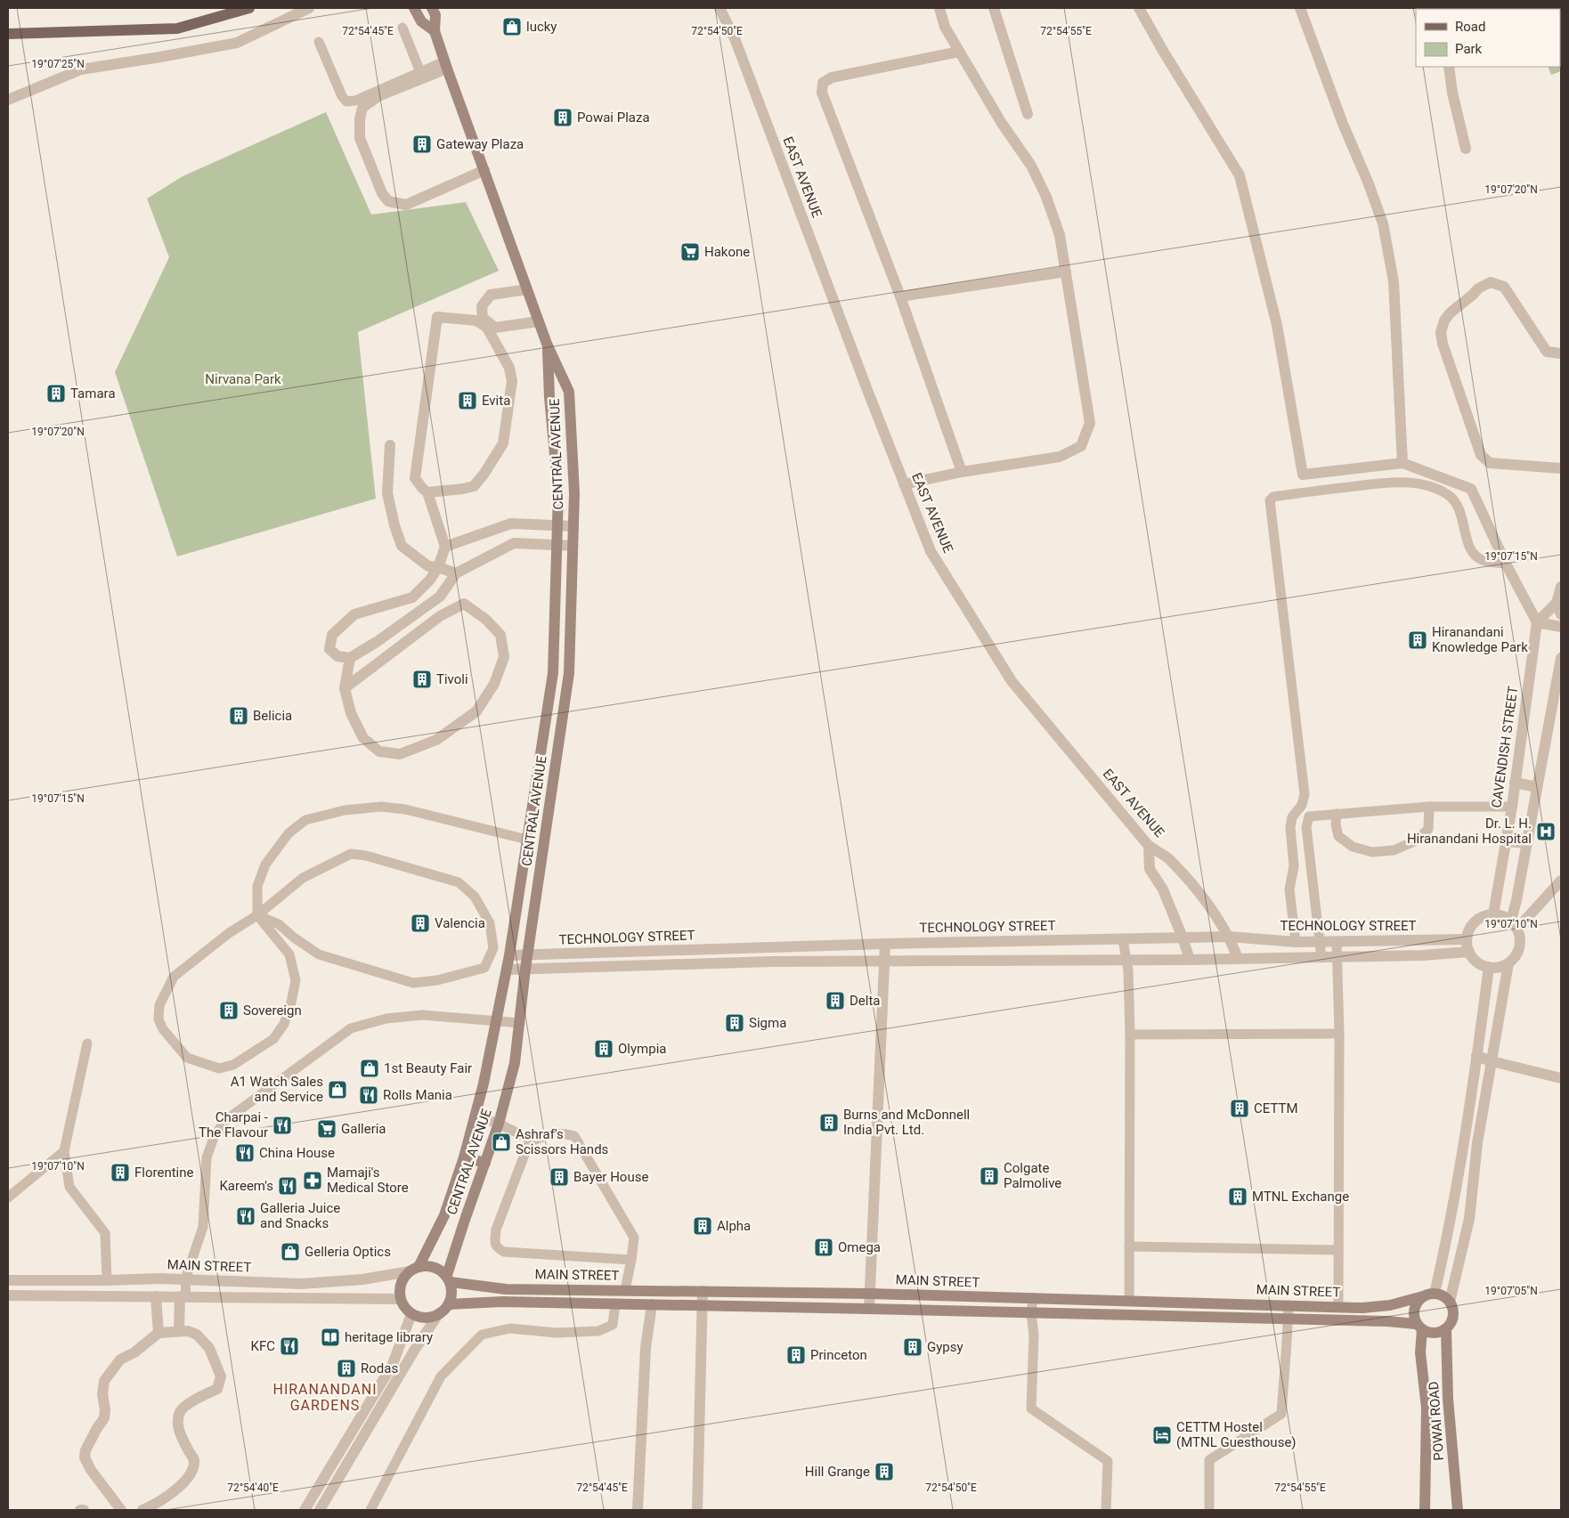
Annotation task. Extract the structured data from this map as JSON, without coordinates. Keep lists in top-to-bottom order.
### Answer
{
  "streets": {
    "main road": ["CENTRAL AVENUE", "MAIN STREET", "POWAI ROAD"],
    "street": ["EAST AVENUE", "CAVENDISH STREET", "TECHNOLOGY STREET"]
  },
  "crossings": [
    ["EAST AVENUE", "TECHNOLOGY STREET"],
    ["CENTRAL AVENUE", "TECHNOLOGY STREET"],
    ["CENTRAL AVENUE", "MAIN STREET"],
    ["CAVENDISH STREET", "TECHNOLOGY STREET"],
    ["MAIN STREET", "POWAI ROAD"]
  ],
  "districts": ["HIRANANDANI GARDENS"],
  "parks": ["Nirvana Park"],
  "places": {
    "shop": [
      "lucky",
      "1st Beauty Fair",
      "A1 Watch Sales and Service",
      "Ashraf's Scissors Hands",
      "Gelleria Optics"
    ],
    "building": [
      "Powai Plaza",
      "Gateway Plaza",
      "Tamara",
      "Evita",
      "Hiranandani Knowledge Park",
      "Tivoli",
      "Belicia",
      "Valencia",
      "Delta",
      "Sovereign",
      "Sigma",
      "Olympia",
      "CETTM",
      "Burns and McDonnell India Pvt. Ltd.",
      "Florentine",
      "Colgate Palmolive",
      "Bayer House",
      "MTNL Exchange",
      "Alpha",
      "Omega",
      "Gypsy",
      "Princeton",
      "Rodas",
      "Hill Grange"
    ],
    "supermarket": ["Hakone", "Galleria"],
    "hospital": ["Dr. L. H. Hiranandani Hospital"],
    "restaurant": [
      "Rolls Mania",
      "Charpai - The Flavour",
      "China House",
      "Kareem's",
      "Galleria Juice and Snacks",
      "KFC"
    ],
    "pharmacy": ["Mamaji's Medical Store"],
    "library": ["heritage library"],
    "hotel": ["CETTM Hostel (MTNL Guesthouse)"]
  },
  "legend": ["Road", "Park"],
  "coordinates": [
    "72°54'45\"E",
    "72°54'50\"E",
    "72°54'55\"E",
    "19°07'25\"N",
    "19°07'20\"N",
    "19°07'15\"N",
    "19°07'10\"N",
    "19°07'05\"N",
    "72°54'40\"E"
  ]
}
